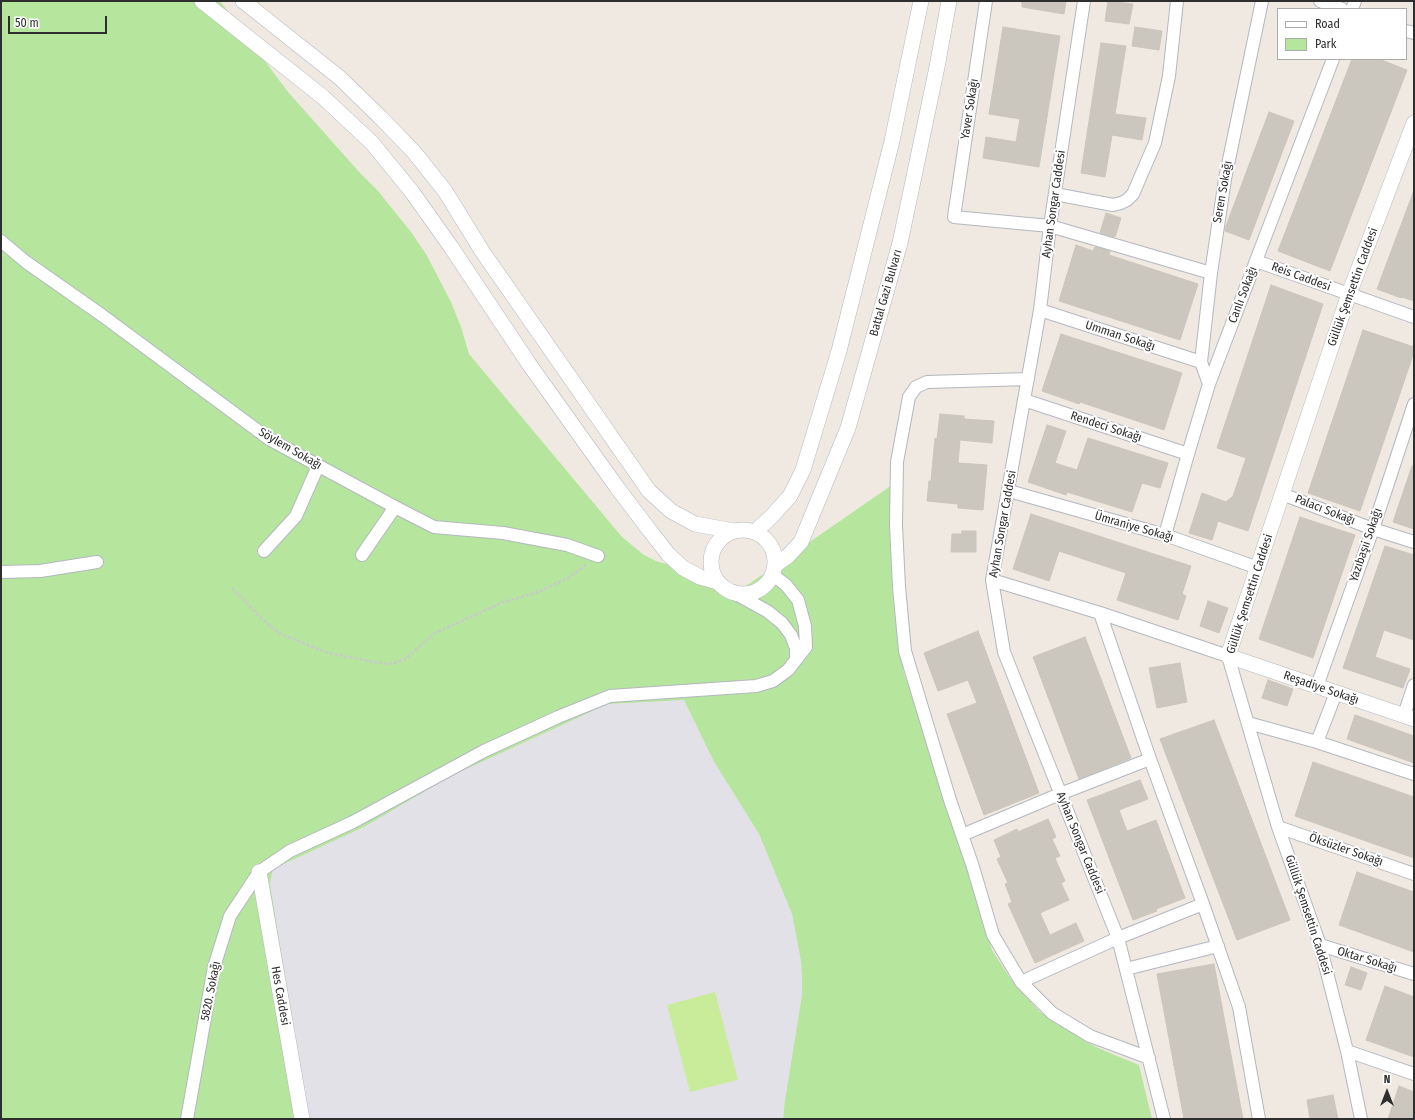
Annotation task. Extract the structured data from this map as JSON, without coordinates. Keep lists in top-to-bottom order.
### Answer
{
  "streets": {
    "street": [
      "Yaver Sokağı",
      "Seren Sokağı",
      "Ayhan Songar Caddesi",
      "Reis Caddesi",
      "Güllük Şemsettin Caddesi",
      "Battal Gazi Bulvarı",
      "Canlı Sokağı",
      "Umman Sokağı",
      "Rendeci Sokağı",
      "Söylem Sokağı",
      "Palacı Sokağı",
      "Ümraniye Sokağı",
      "Yazıbaşıi Sokağı",
      "Reşadiye Sokağı",
      "Öksüzler Sokağı",
      "Oktar Sokağı",
      "5820. Sokağı",
      "Hes Caddesi"
    ]
  },
  "crossings": [
    ["Yaver Sokağı", "Ayhan Songar Caddesi"],
    ["Seren Sokağı", "Canlı Sokağı"],
    ["Seren Sokağı", "Umman Sokağı"],
    ["Ayhan Songar Caddesi", "Umman Sokağı"],
    ["Ayhan Songar Caddesi", "Rendeci Sokağı"],
    ["Ayhan Songar Caddesi", "Ümraniye Sokağı"],
    ["Reis Caddesi", "Güllük Şemsettin Caddesi"],
    ["Reis Caddesi", "Canlı Sokağı"],
    ["Güllük Şemsettin Caddesi", "Palacı Sokağı"],
    ["Güllük Şemsettin Caddesi", "Ümraniye Sokağı"],
    ["Güllük Şemsettin Caddesi", "Reşadiye Sokağı"],
    ["Güllük Şemsettin Caddesi", "Öksüzler Sokağı"],
    ["Güllük Şemsettin Caddesi", "Oktar Sokağı"],
    ["Canlı Sokağı", "Rendeci Sokağı"],
    ["Canlı Sokağı", "Ümraniye Sokağı"],
    ["Palacı Sokağı", "Yazıbaşıi Sokağı"],
    ["Yazıbaşıi Sokağı", "Reşadiye Sokağı"],
    ["5820. Sokağı", "Hes Caddesi"]
  ],
  "legend": ["Road", "Park"],
  "scale_bar": "50 m",
  "north": "top"
}
